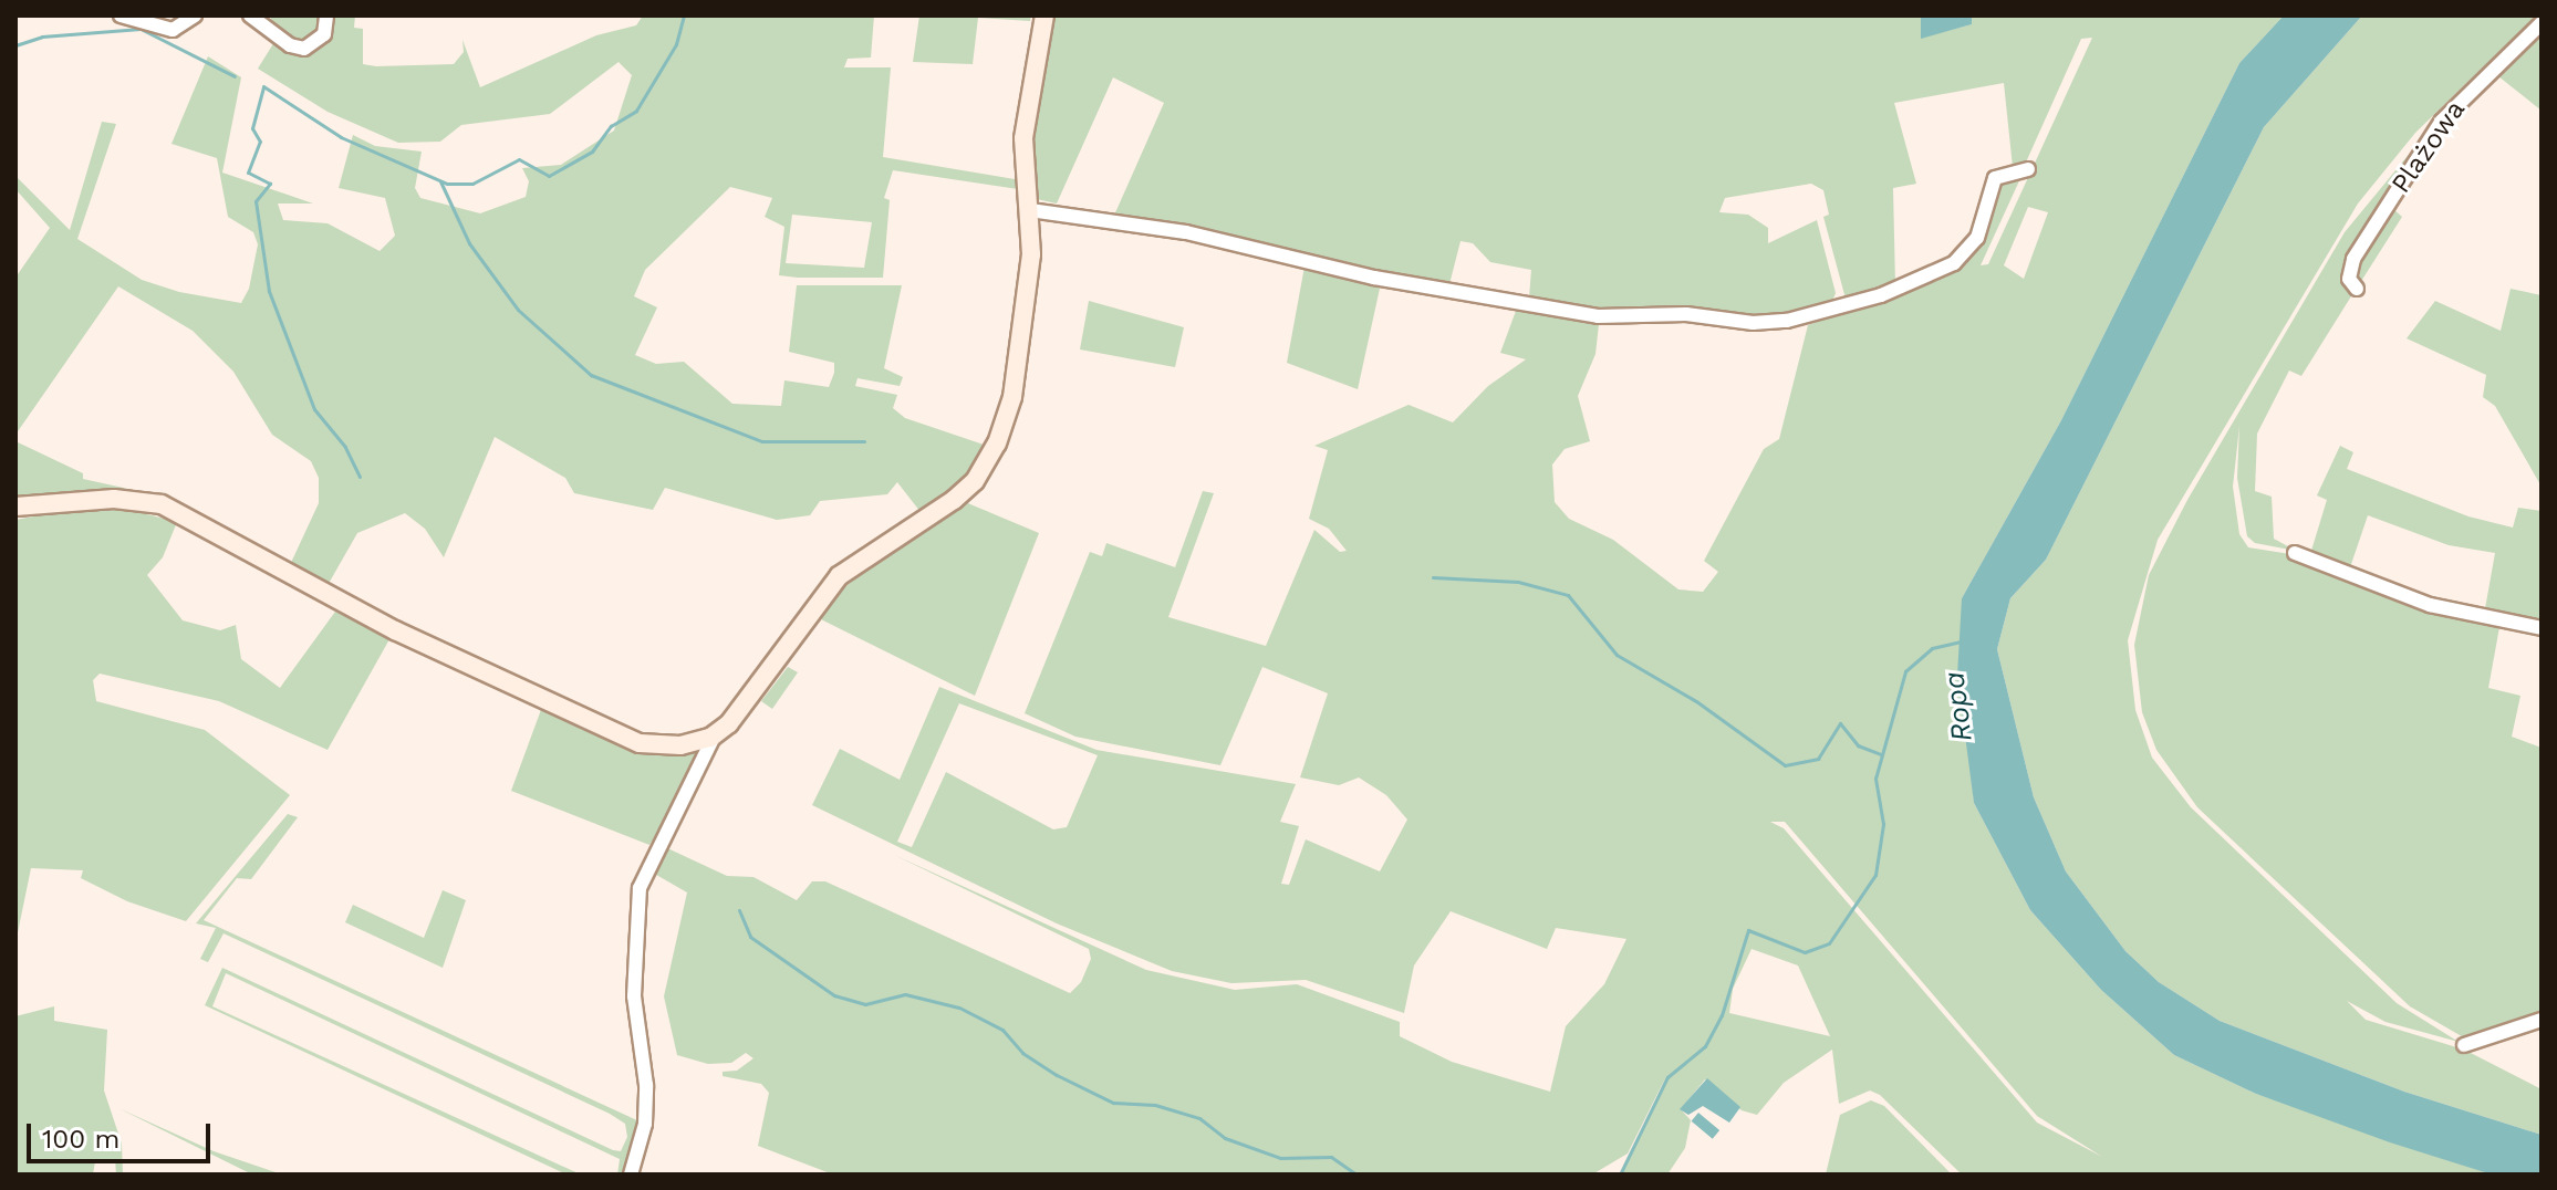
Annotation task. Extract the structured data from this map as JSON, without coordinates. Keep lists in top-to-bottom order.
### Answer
{
  "streets": {
    "street": ["Plażowa"]
  },
  "water": ["Ropa"],
  "scale_bar": "100 m"
}
